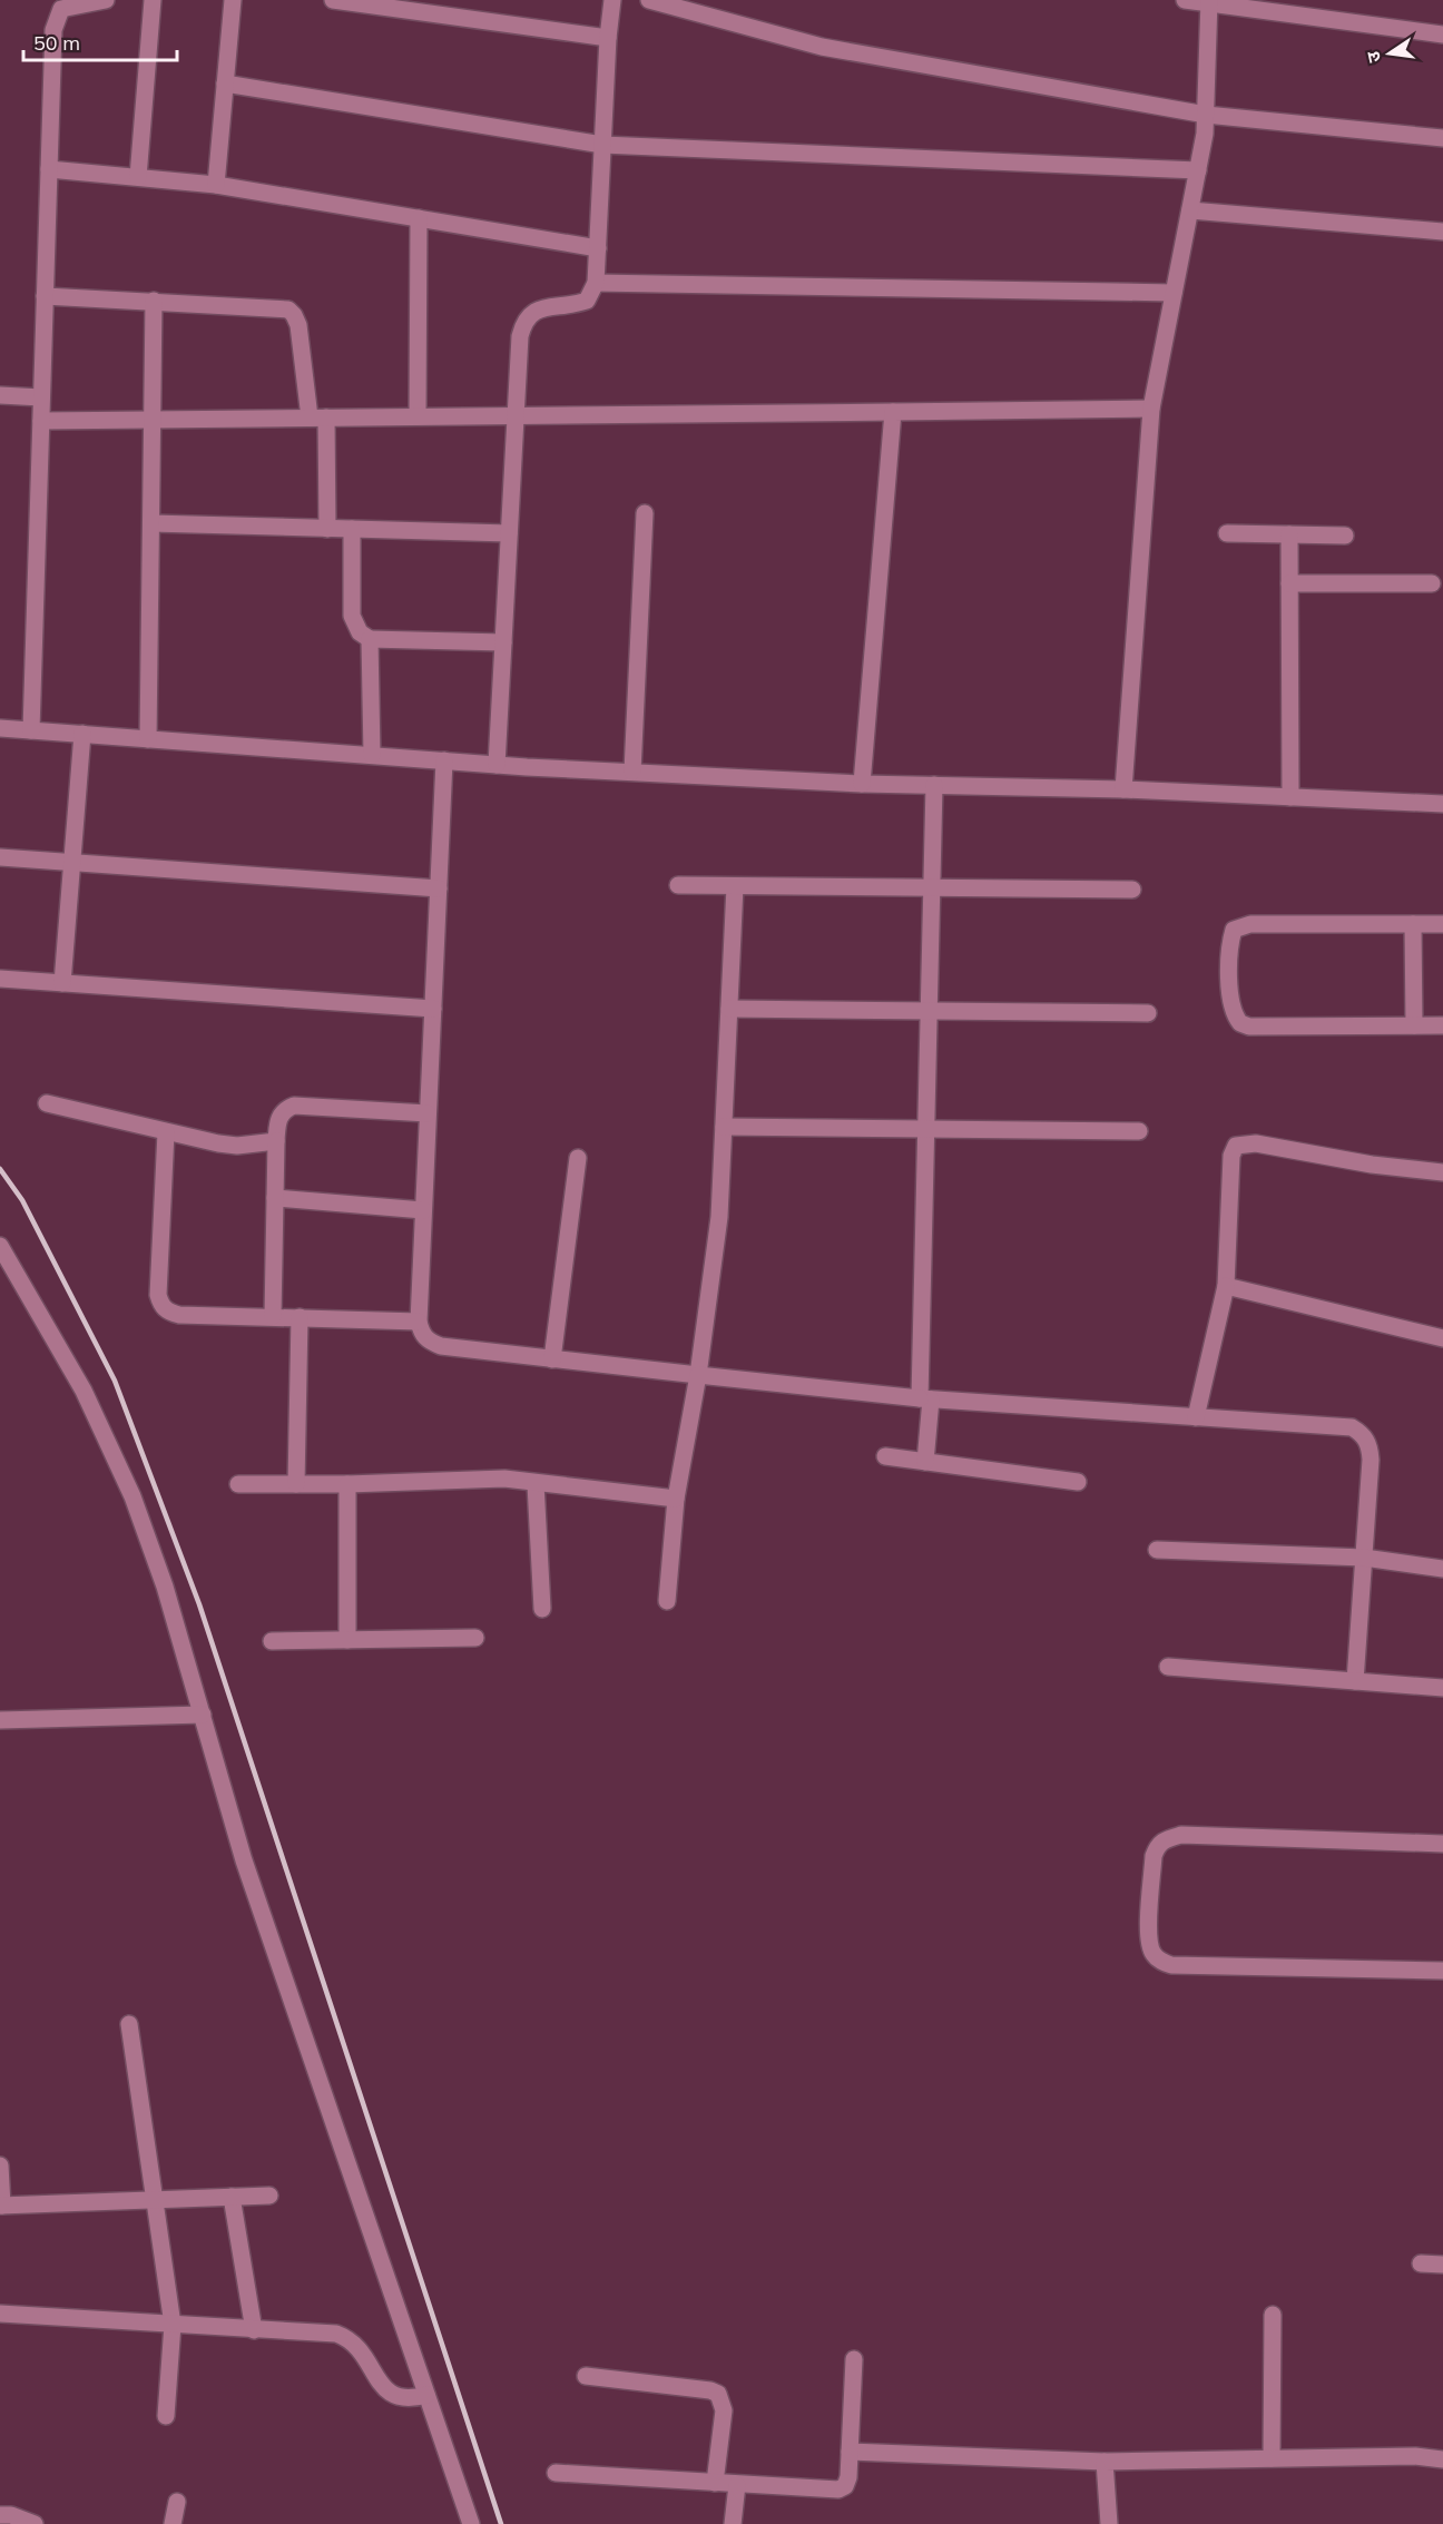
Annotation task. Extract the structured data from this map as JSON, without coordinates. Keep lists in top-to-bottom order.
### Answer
{
  "scale_bar": "50 m",
  "north": "left"
}
